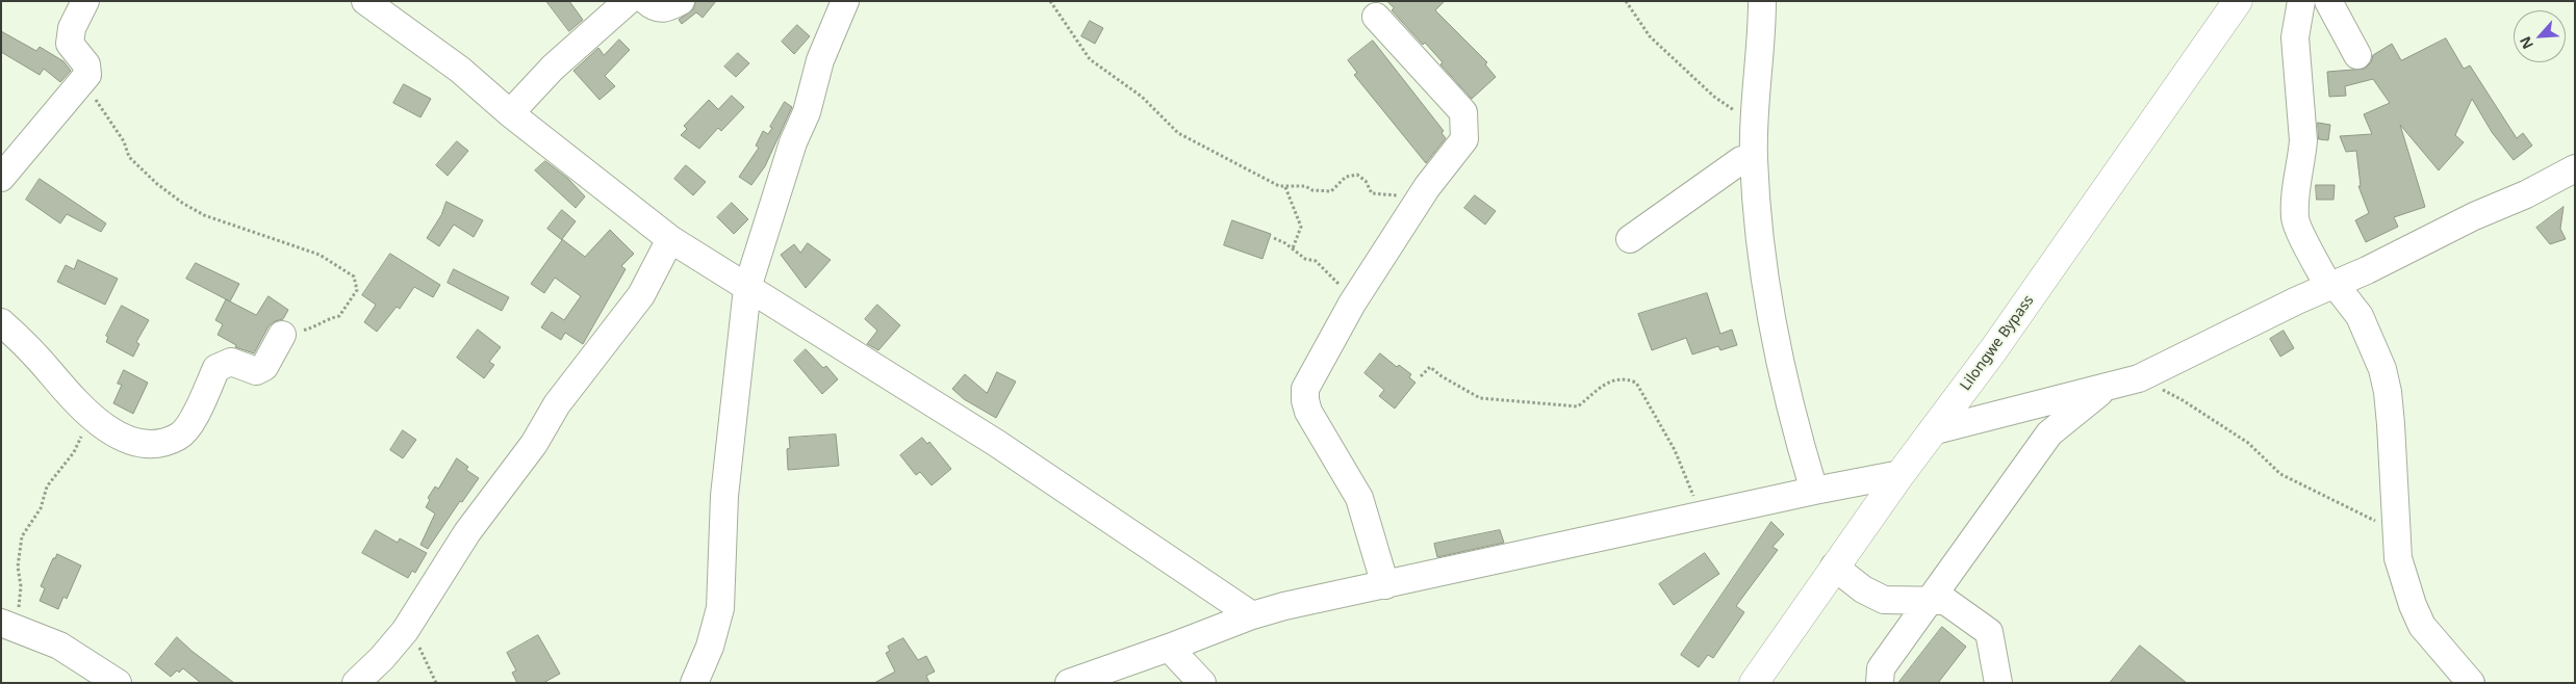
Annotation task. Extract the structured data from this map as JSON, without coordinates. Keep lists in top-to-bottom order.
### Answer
{
  "streets": {
    "main road": ["Lilongwe Bypass"]
  },
  "north": "bottom left"
}
